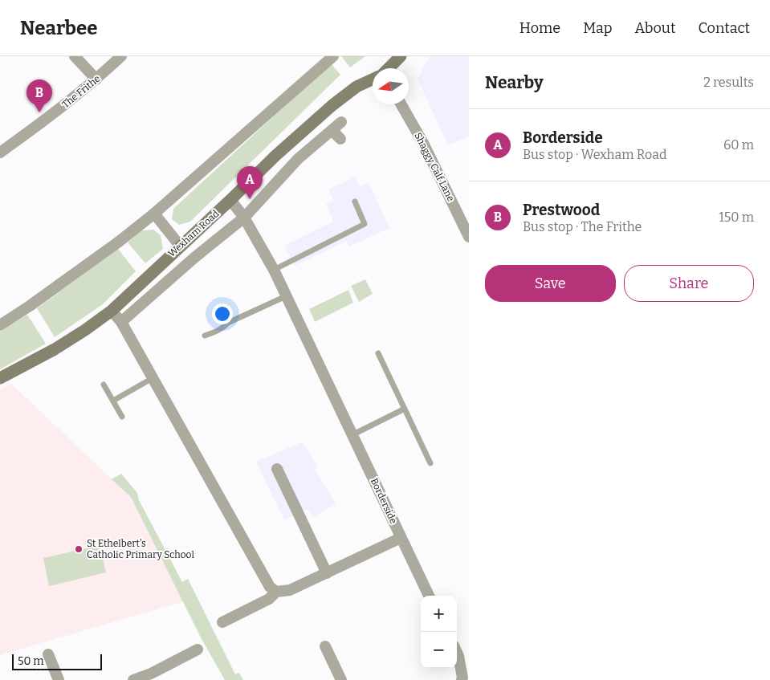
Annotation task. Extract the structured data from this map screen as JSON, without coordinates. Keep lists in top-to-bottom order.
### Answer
{
  "streets": {
    "street": [
      "The Frithe",
      "Shaggy Calf Lane",
      "Wexham Road",
      "Borderside"
    ]
  },
  "crossings": [
    ["Wexham Road", "Borderside"]
  ],
  "places": ["St Ethelbert's Catholic Primary School"],
  "scale_bar": "50 m",
  "north": "left",
  "page": {
    "header": "Nearbee",
    "nav": [
      "Home",
      "Map",
      "About",
      "Contact"
    ],
    "heading": ["Nearby", "2 results"],
    "pins": ["B", "A"],
    "list": [
      {
        "mark": "A",
        "name": "Borderside",
        "note": "Bus stop · Wexham Road",
        "value": "60 m"
      },
      {
        "mark": "B",
        "name": "Prestwood",
        "note": "Bus stop · The Frithe",
        "value": "150 m"
      }
    ],
    "buttons": ["Save", "Share"],
    "map_buttons": ["+", "−"],
    "scale": "50 m"
  }
}
